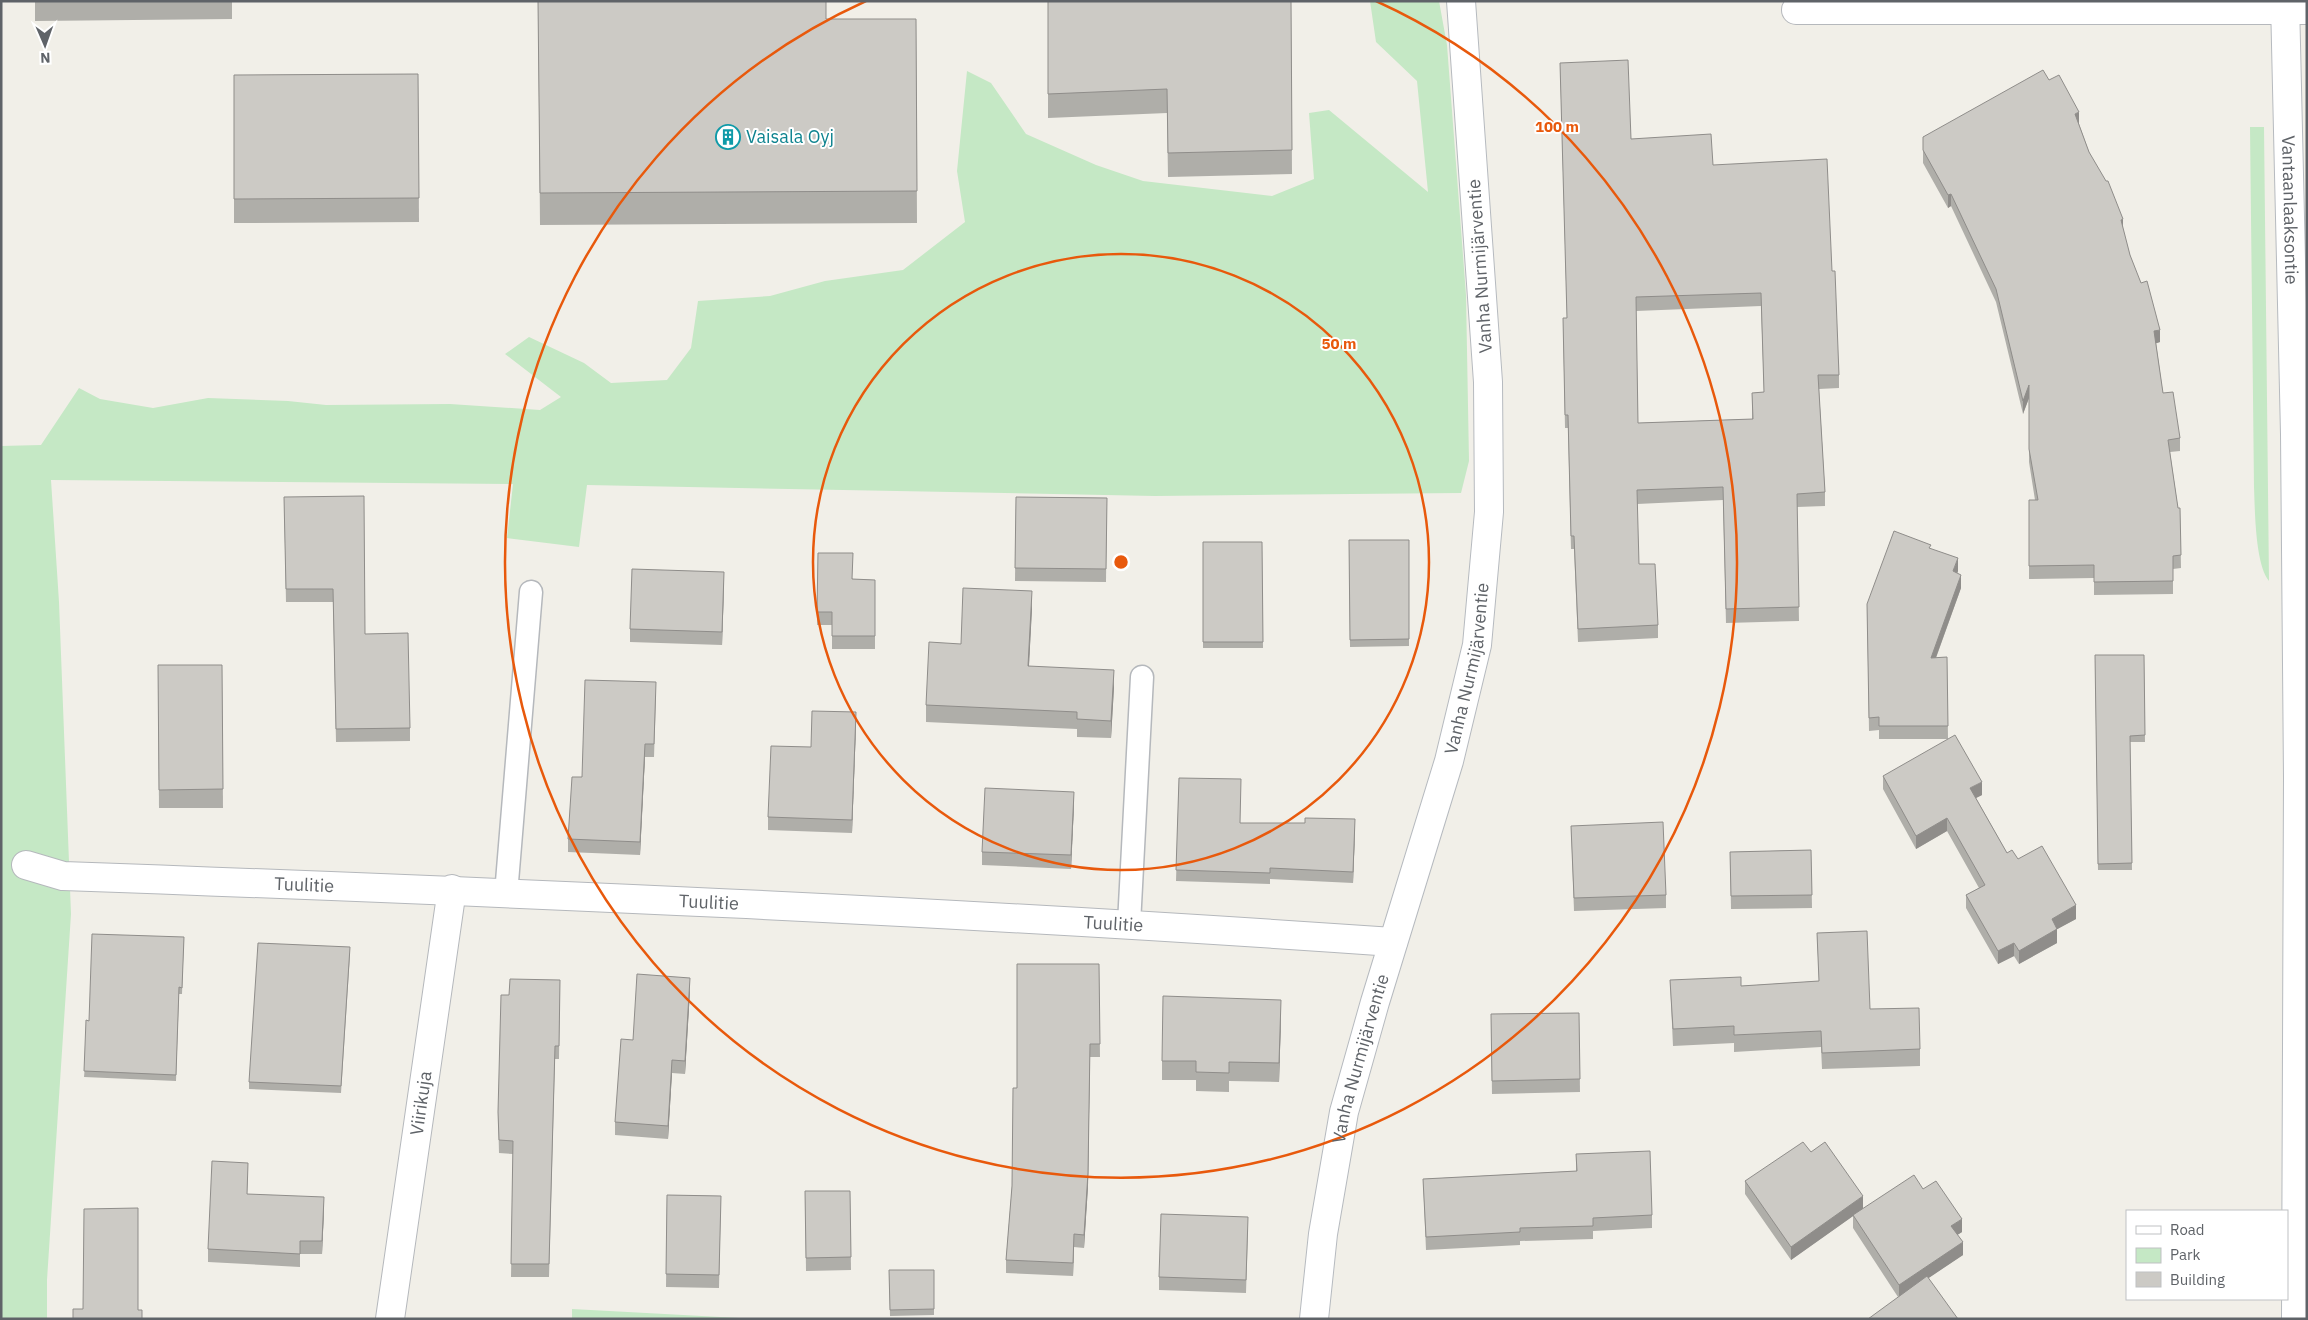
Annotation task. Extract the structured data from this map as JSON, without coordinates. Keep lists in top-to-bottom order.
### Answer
{
  "streets": {
    "street": [
      "Vantaanlaaksontie",
      "Vanha Nurmijärventie",
      "Tuulitie",
      "Viirikuja"
    ]
  },
  "crossings": [
    ["Vanha Nurmijärventie", "Tuulitie"],
    ["Tuulitie", "Viirikuja"]
  ],
  "places": {
    "building": ["Vaisala Oyj"]
  },
  "legend": ["Road", "Park", "Building"],
  "north": "bottom",
  "rings": ["100 m", "50 m"]
}
